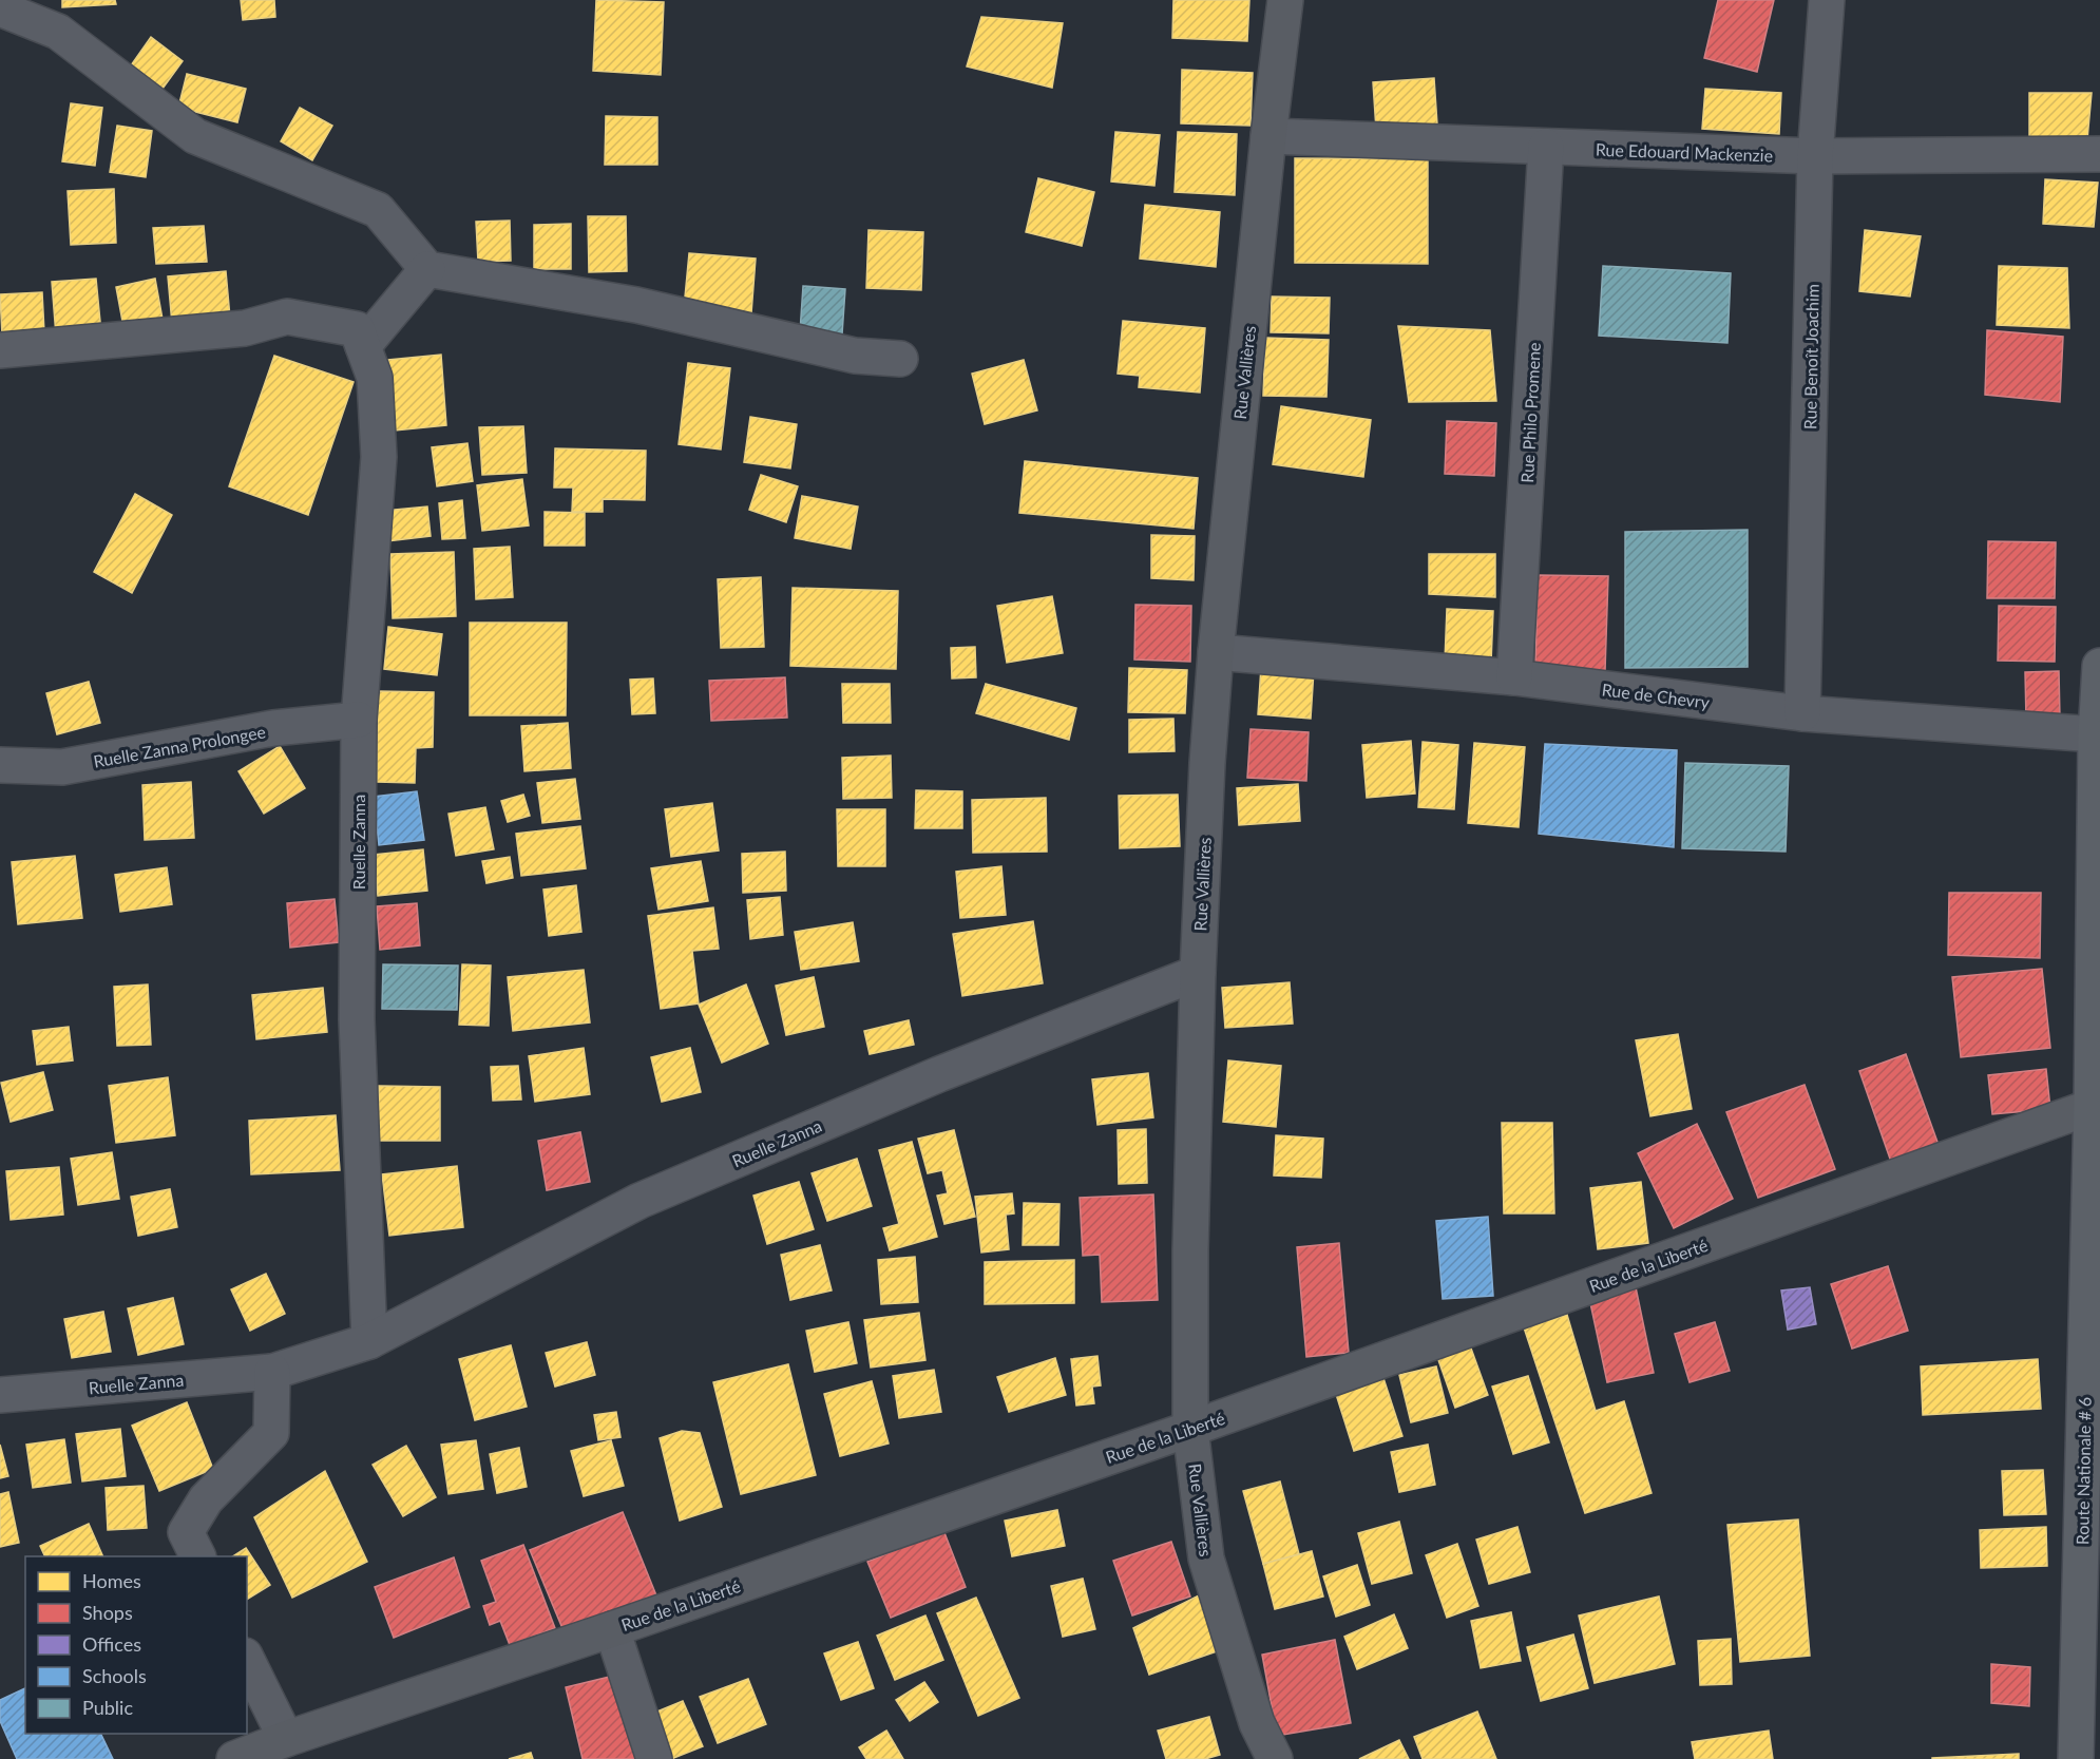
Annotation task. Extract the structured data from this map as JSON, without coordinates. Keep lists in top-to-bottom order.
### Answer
{
  "streets": {
    "main road": ["Route Nationale # 6"],
    "street": [
      "Rue Edouard Mackenzie",
      "Rue Benoît Joachim",
      "Rue Vallières",
      "Rue Philo Promene",
      "Rue de Chevry",
      "Ruelle Zanna Prolongee",
      "Ruelle Zanna",
      "Rue de la Liberté"
    ]
  },
  "crossings": [
    ["Rue Edouard Mackenzie", "Rue Benoît Joachim"],
    ["Rue Edouard Mackenzie", "Rue Vallières"],
    ["Rue Edouard Mackenzie", "Rue Philo Promene"],
    ["Rue Benoît Joachim", "Rue de Chevry"],
    ["Rue Vallières", "Rue de Chevry"],
    ["Rue Vallières", "Ruelle Zanna"],
    ["Rue Vallières", "Rue de la Liberté"],
    ["Rue Philo Promene", "Rue de Chevry"],
    ["Rue de Chevry", "Route Nationale # 6"],
    ["Ruelle Zanna Prolongee", "Ruelle Zanna"],
    ["Rue de la Liberté", "Route Nationale # 6"]
  ],
  "legend": [
    "Homes",
    "Shops",
    "Offices",
    "Schools",
    "Public"
  ]
}
